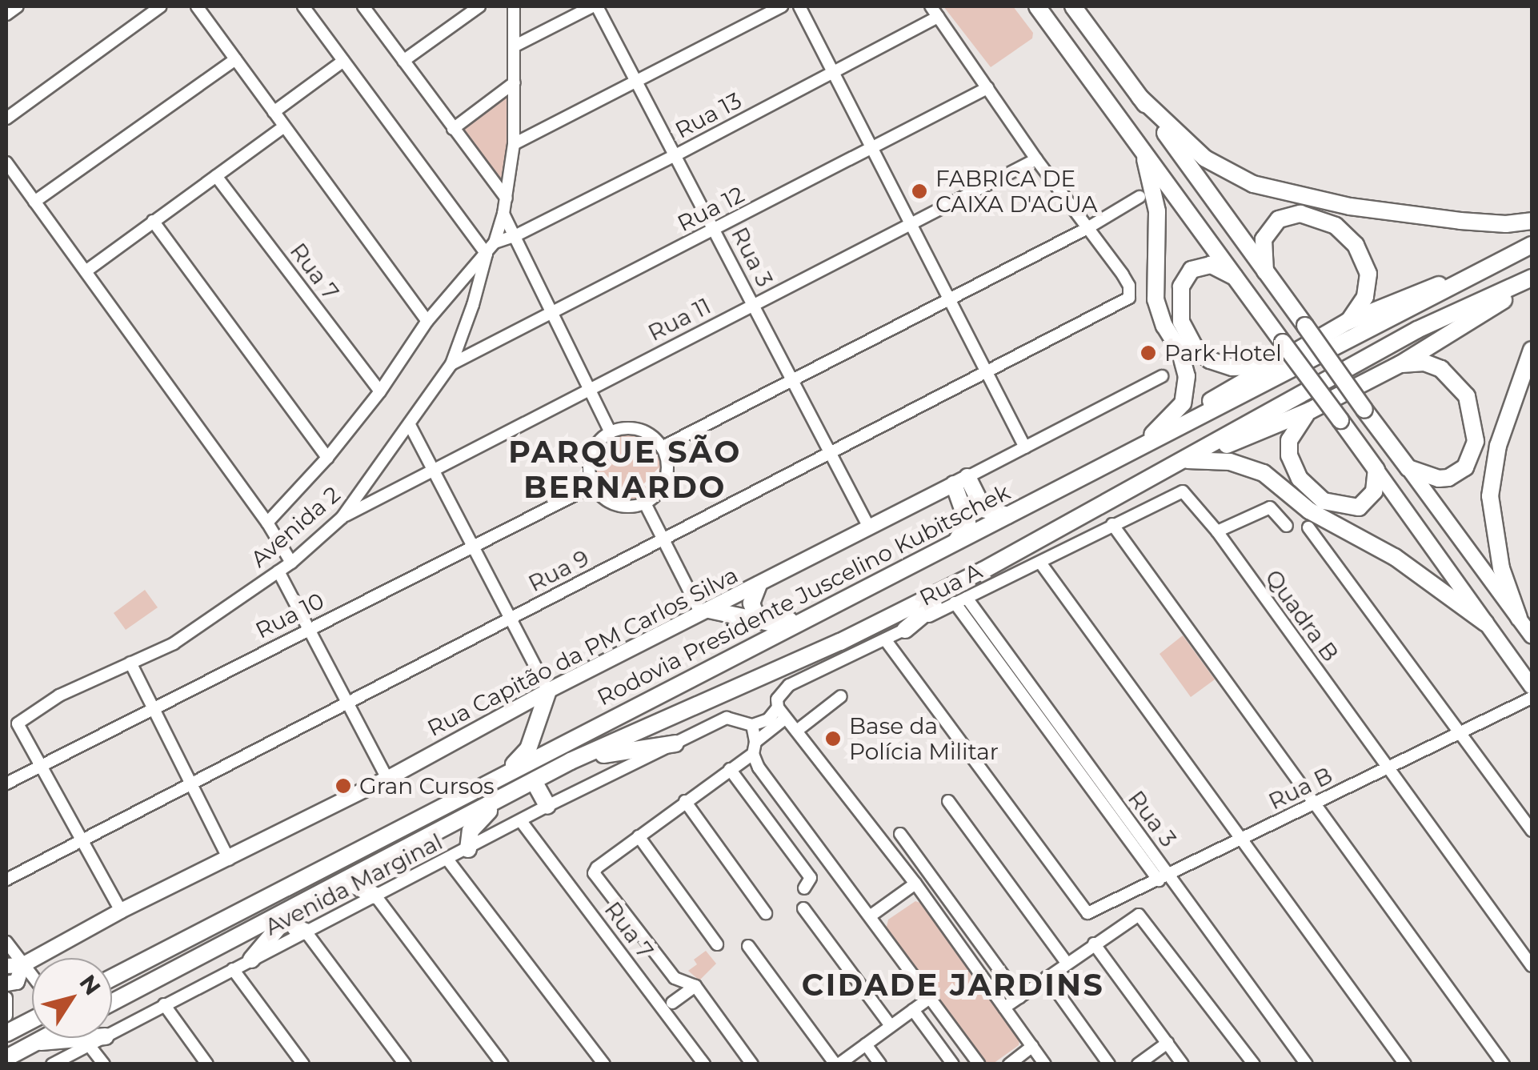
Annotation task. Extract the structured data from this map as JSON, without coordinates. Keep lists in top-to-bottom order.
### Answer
{
  "streets": {
    "highway": ["Rodovia Presidente Juscelino Kubitschek"],
    "main road": ["Rua Capitão da PM Carlos Silva"],
    "street": [
      "Rua 13",
      "Rua 12",
      "Rua 3",
      "Rua 7",
      "Rua 11",
      "Avenida 2",
      "Rua 9",
      "Rua A",
      "Rua 10",
      "Quadra B",
      "Rua B",
      "Avenida Marginal"
    ]
  },
  "crossings": [
    ["Rua 13", "Rua 3"],
    ["Rua 13", "Avenida 2"],
    ["Rua 12", "Rua 3"],
    ["Rua 12", "Avenida 2"],
    ["Rua 3", "Rua 11"],
    ["Rua 3", "Rua 9"],
    ["Rua 3", "Rua A"],
    ["Rua 3", "Rua Capitão da PM Carlos Silva"],
    ["Rua 3", "Rua B"],
    ["Rua 7", "Avenida 2"],
    ["Rua 7", "Avenida Marginal"],
    ["Rua 11", "Avenida 2"],
    ["Avenida 2", "Rua 10"],
    ["Rua A", "Quadra B"],
    ["Rua A", "Rua B"],
    ["Rua A", "Avenida Marginal"],
    ["Quadra B", "Rua B"]
  ],
  "districts": ["PARQUE SÃO BERNARDO", "CIDADE JARDINS"],
  "places": [
    "FABRICA DE CAIXA D'AGUA",
    "Park Hotel",
    "Base da Polícia Militar",
    "Gran Cursos"
  ],
  "north": "top right"
}
